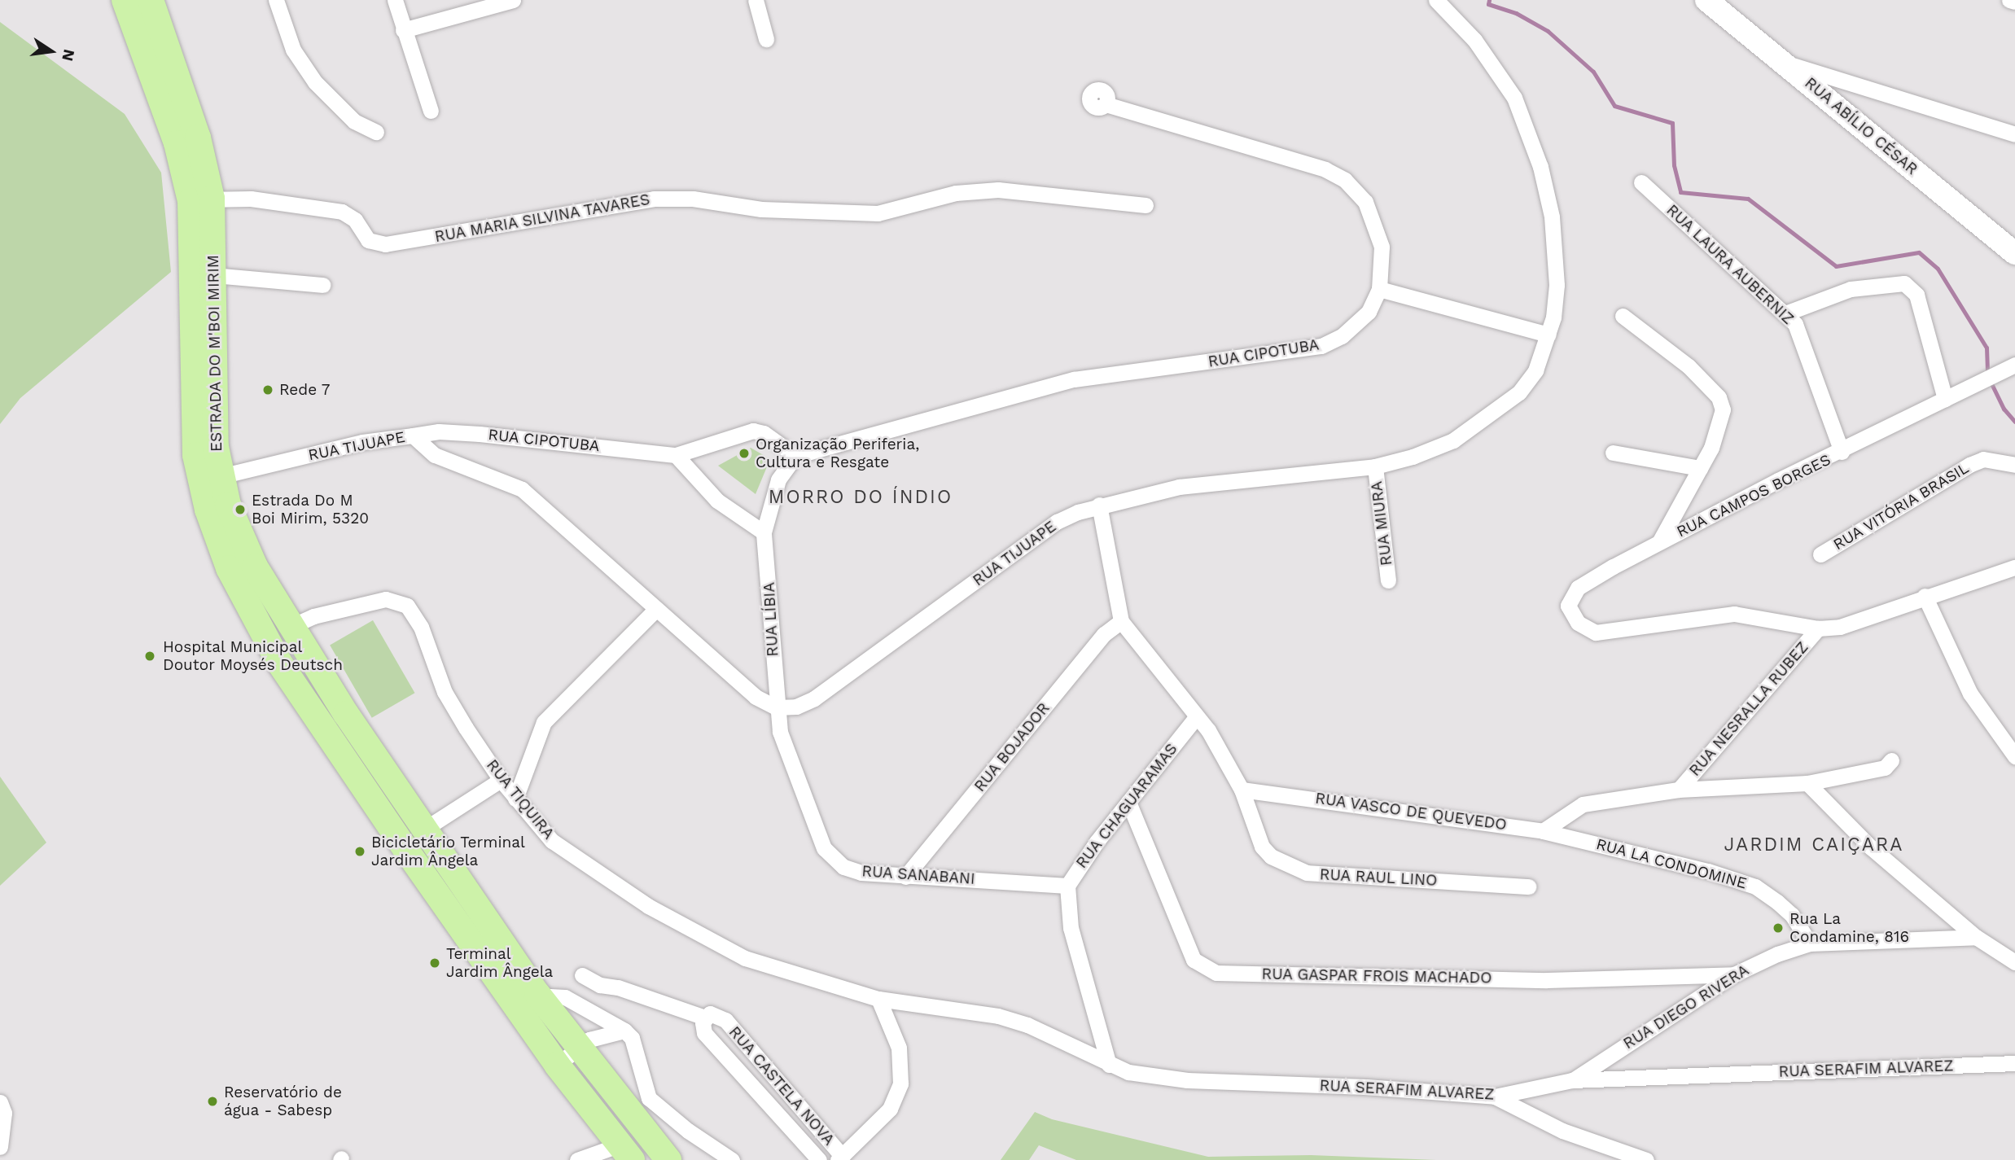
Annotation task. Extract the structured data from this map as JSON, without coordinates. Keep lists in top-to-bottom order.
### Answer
{
  "streets": {
    "main road": ["RUA ABÍLIO CÉSAR", "ESTRADA DO M'BOI MIRIM"],
    "street": [
      "RUA MARIA SILVINA TAVARES",
      "RUA LAURA AUBERNIZ",
      "RUA CIPOTUBA",
      "RUA TIJUAPE",
      "RUA CAMPOS BORGES",
      "RUA VITÓRIA BRASIL",
      "RUA MIURA",
      "RUA LÍBIA",
      "RUA NESRALLA RUBEZ",
      "RUA BOJADOR",
      "RUA TIQUIRA",
      "RUA CHAGUARAMAS",
      "RUA VASCO DE QUEVEDO",
      "RUA LA CONDOMINE",
      "RUA SANABANI",
      "RUA RAUL LINO",
      "RUA GASPAR FROIS MACHADO",
      "RUA DIEGO RIVERA",
      "RUA SERAFIM ALVAREZ",
      "RUA CASTELA NOVA"
    ]
  },
  "crossings": [
    ["RUA MARIA SILVINA TAVARES", "ESTRADA DO M'BOI MIRIM"],
    ["RUA LAURA AUBERNIZ", "RUA CAMPOS BORGES"],
    ["ESTRADA DO M'BOI MIRIM", "RUA TIJUAPE"],
    ["ESTRADA DO M'BOI MIRIM", "RUA TIQUIRA"],
    ["RUA CIPOTUBA", "RUA TIJUAPE"],
    ["RUA TIJUAPE", "RUA MIURA"],
    ["RUA TIJUAPE", "RUA LÍBIA"],
    ["RUA TIJUAPE", "RUA SANABANI"],
    ["RUA CAMPOS BORGES", "RUA NESRALLA RUBEZ"],
    ["RUA LÍBIA", "RUA SANABANI"],
    ["RUA BOJADOR", "RUA SANABANI"],
    ["RUA TIQUIRA", "RUA SERAFIM ALVAREZ"],
    ["RUA CHAGUARAMAS", "RUA SANABANI"],
    ["RUA CHAGUARAMAS", "RUA GASPAR FROIS MACHADO"],
    ["RUA CHAGUARAMAS", "RUA SERAFIM ALVAREZ"],
    ["RUA VASCO DE QUEVEDO", "RUA LA CONDOMINE"],
    ["RUA VASCO DE QUEVEDO", "RUA RAUL LINO"],
    ["RUA LA CONDOMINE", "RUA DIEGO RIVERA"],
    ["RUA GASPAR FROIS MACHADO", "RUA DIEGO RIVERA"],
    ["RUA DIEGO RIVERA", "RUA SERAFIM ALVAREZ"]
  ],
  "districts": ["MORRO DO ÍNDIO", "JARDIM CAIÇARA"],
  "places": [
    "Rede 7",
    "Organização Periferia, Cultura e Resgate",
    "Estrada Do M Boi Mirim, 5320",
    "Hospital Municipal Doutor Moysés Deutsch",
    "Bicicletário Terminal Jardim Ângela",
    "Rua La Condamine, 816",
    "Terminal Jardim Ângela",
    "Reservatório de água - Sabesp"
  ],
  "north": "right"
}
